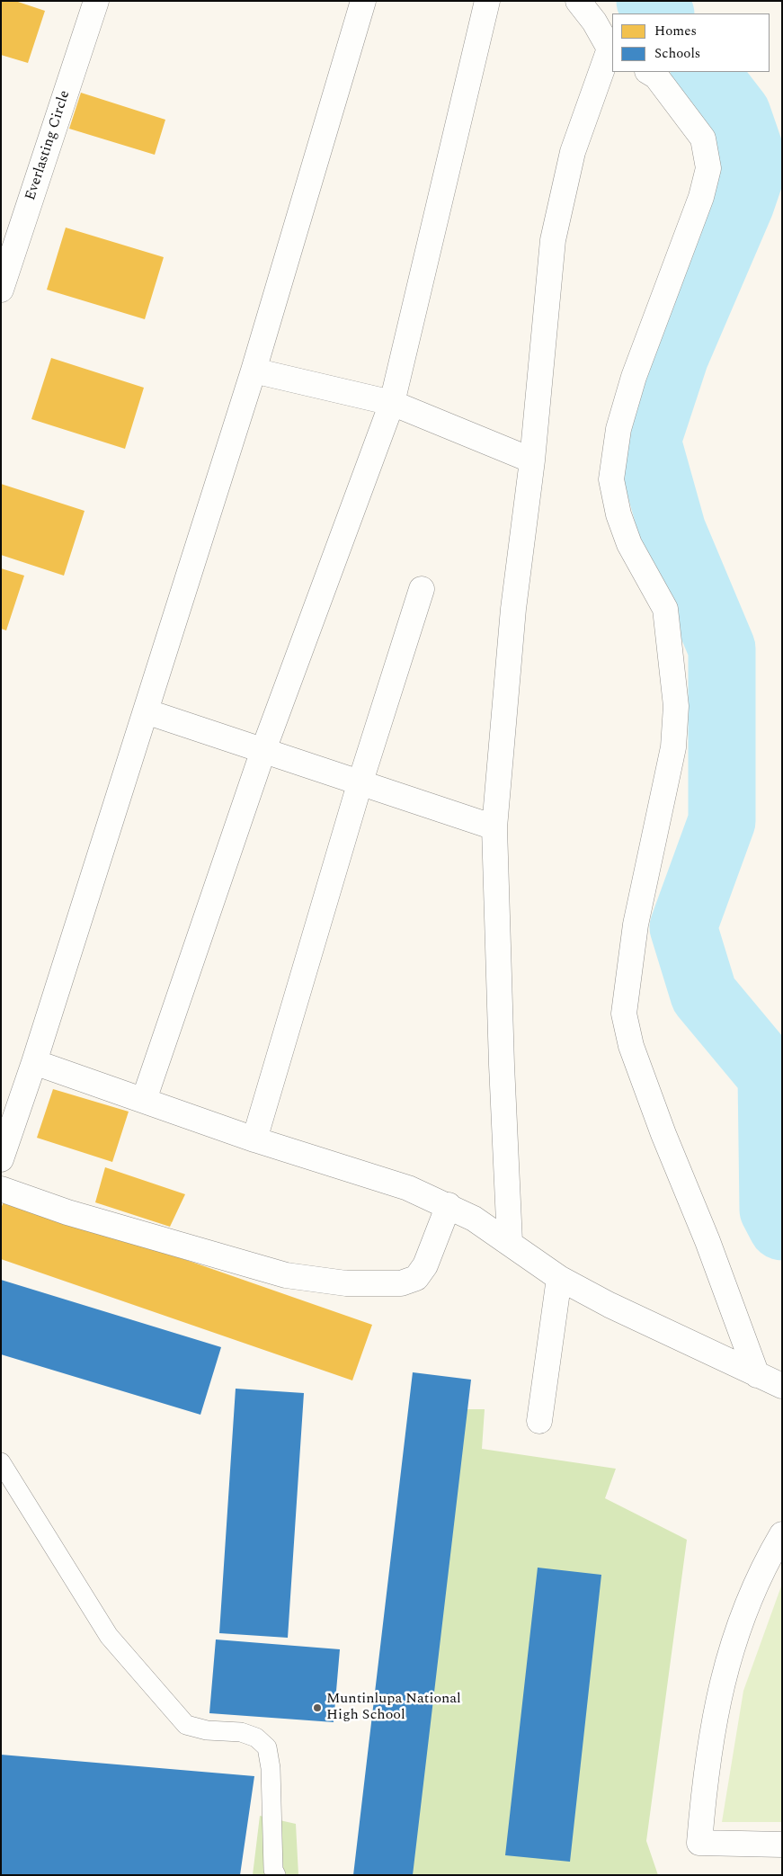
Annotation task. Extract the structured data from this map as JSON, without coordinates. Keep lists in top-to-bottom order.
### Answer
{
  "streets": {
    "street": ["Everlasting Circle"]
  },
  "places": ["Muntinlupa National High School"],
  "legend": ["Homes", "Schools"]
}
